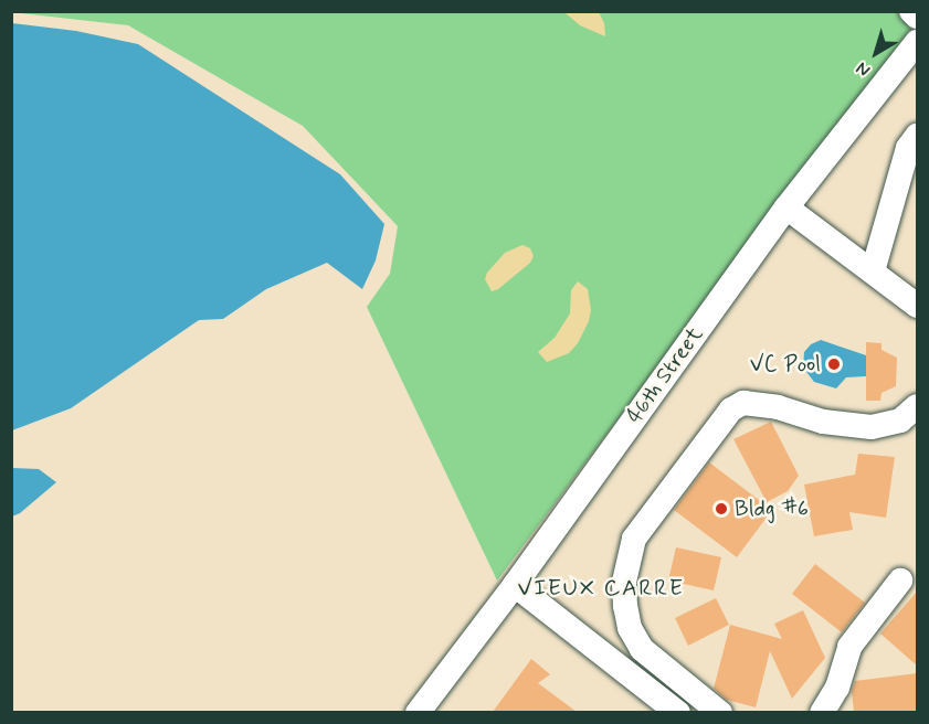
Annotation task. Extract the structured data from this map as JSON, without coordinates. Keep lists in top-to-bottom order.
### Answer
{
  "streets": {
    "street": ["46th Street"]
  },
  "districts": ["VIEUX CARRE"],
  "places": ["VC Pool", "Bldg #6"],
  "north": "bottom left"
}
